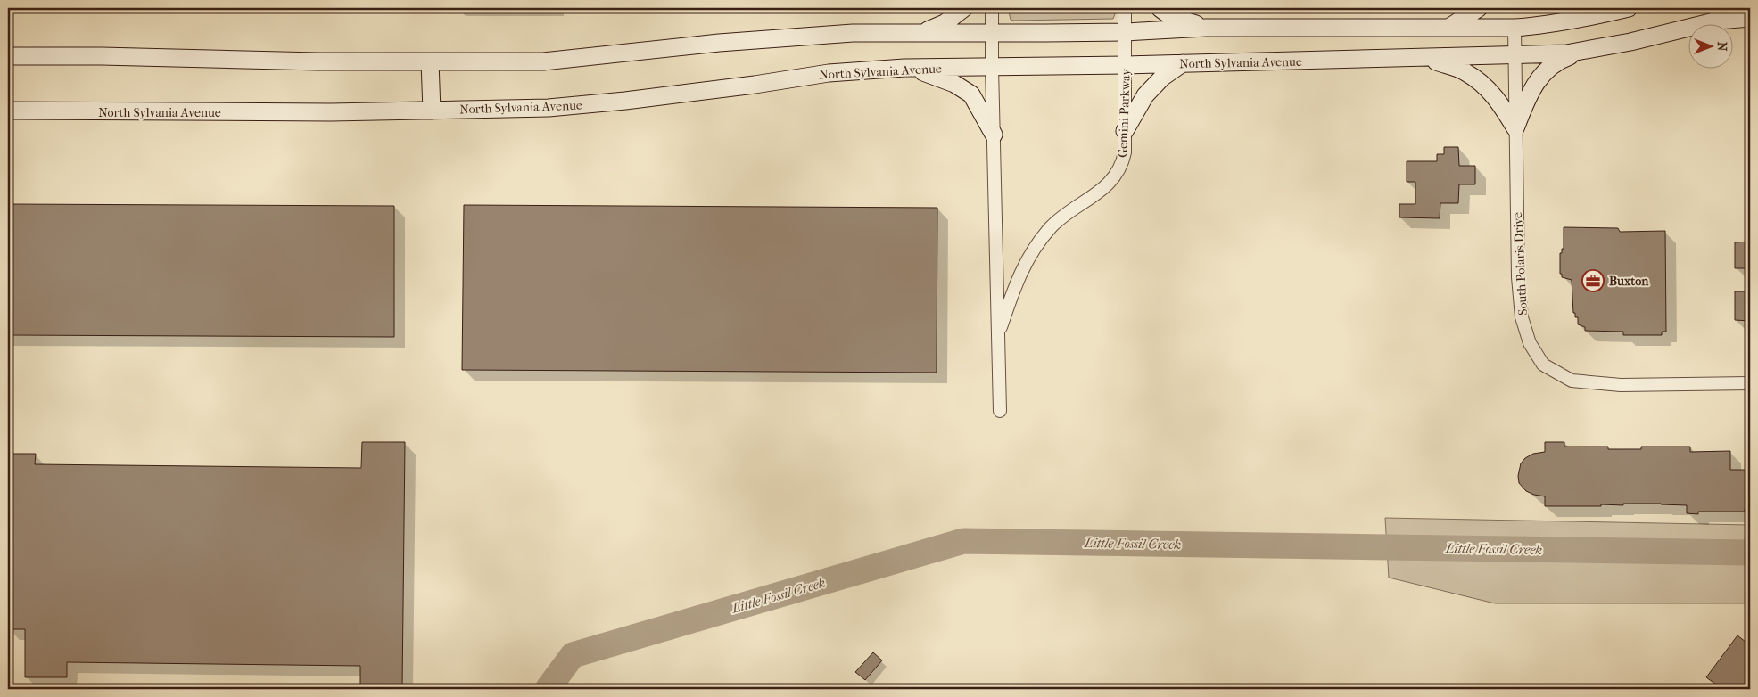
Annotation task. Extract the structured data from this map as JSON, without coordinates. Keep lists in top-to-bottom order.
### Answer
{
  "streets": {
    "main road": ["North Sylvania Avenue"],
    "street": ["Gemini Parkway", "South Polaris Drive"]
  },
  "crossings": [
    ["North Sylvania Avenue", "Gemini Parkway"],
    ["North Sylvania Avenue", "South Polaris Drive"]
  ],
  "water": ["Little Fossil Creek"],
  "places": {
    "office": ["Buxton"]
  },
  "north": "right"
}
